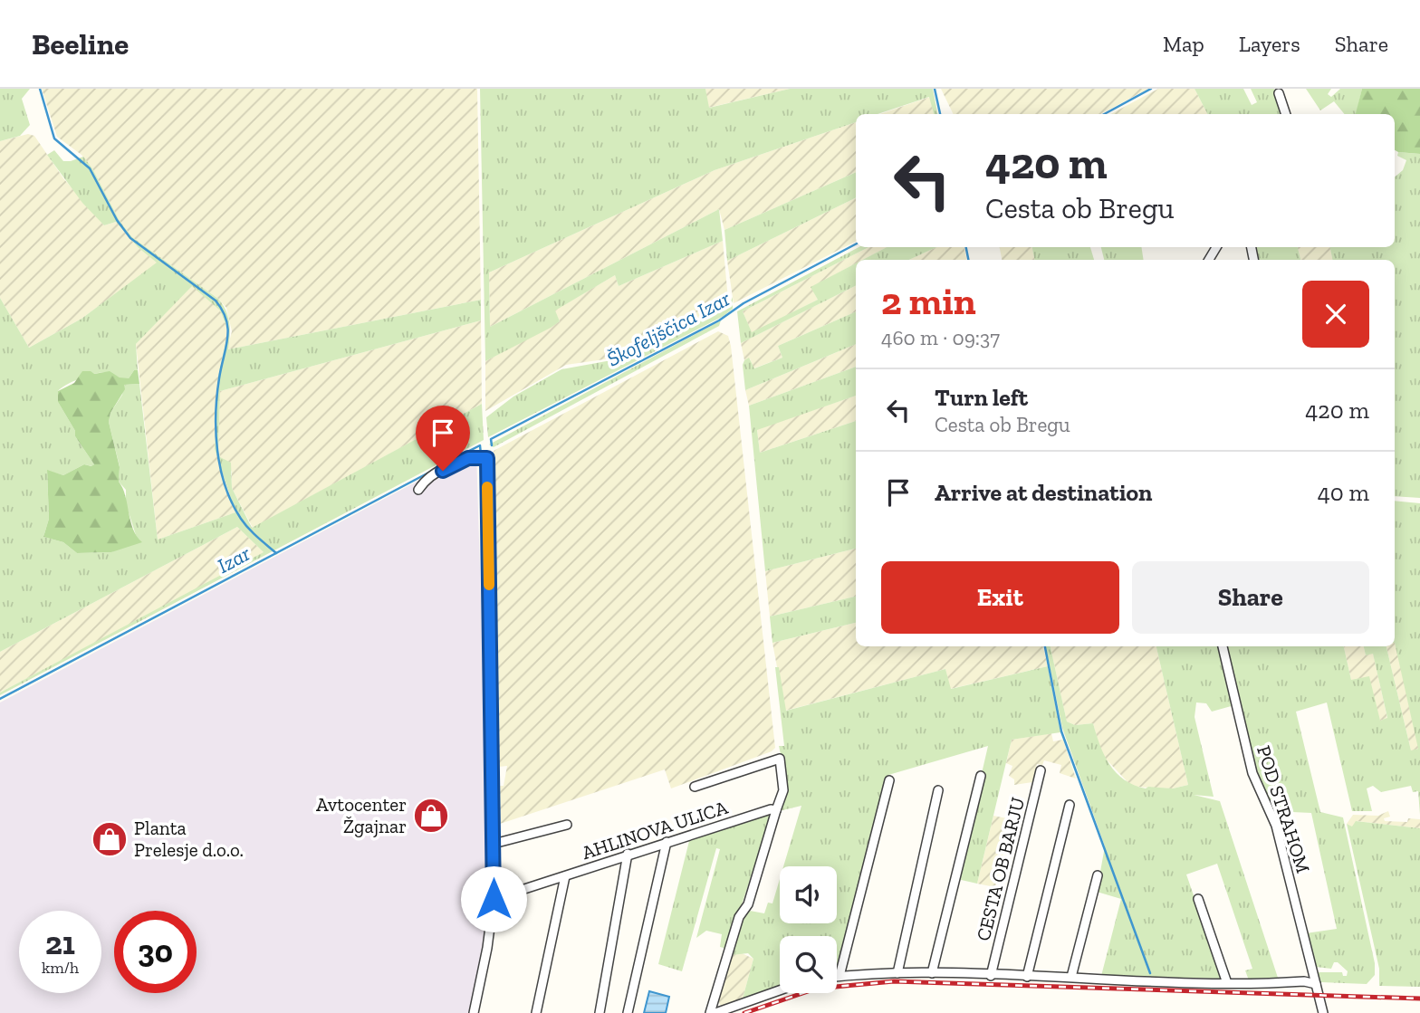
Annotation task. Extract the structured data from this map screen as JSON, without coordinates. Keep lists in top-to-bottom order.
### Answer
{
  "streets": {
    "street": ["POD STRAHOM", "AHLINOVA ULICA", "CESTA OB BARJU"]
  },
  "water": ["Škofeljščica Izar", "Izar"],
  "places": {
    "shop": ["Avtocenter Žgajnar", "Planta Prelesje d.o.o."]
  },
  "page": {
    "header": "Beeline",
    "nav": ["Map", "Layers", "Share"],
    "turn": ["420 m", "Cesta ob Bregu"],
    "heading": ["2 min", "460 m · 09:37"],
    "list": [
      {
        "name": "Turn left",
        "note": "Cesta ob Bregu",
        "value": "420 m"
      },
      {
        "name": "Arrive at destination",
        "value": "40 m"
      }
    ],
    "buttons": ["Exit", "Share"],
    "speed": "21 km/h",
    "limit": "30"
  }
}
